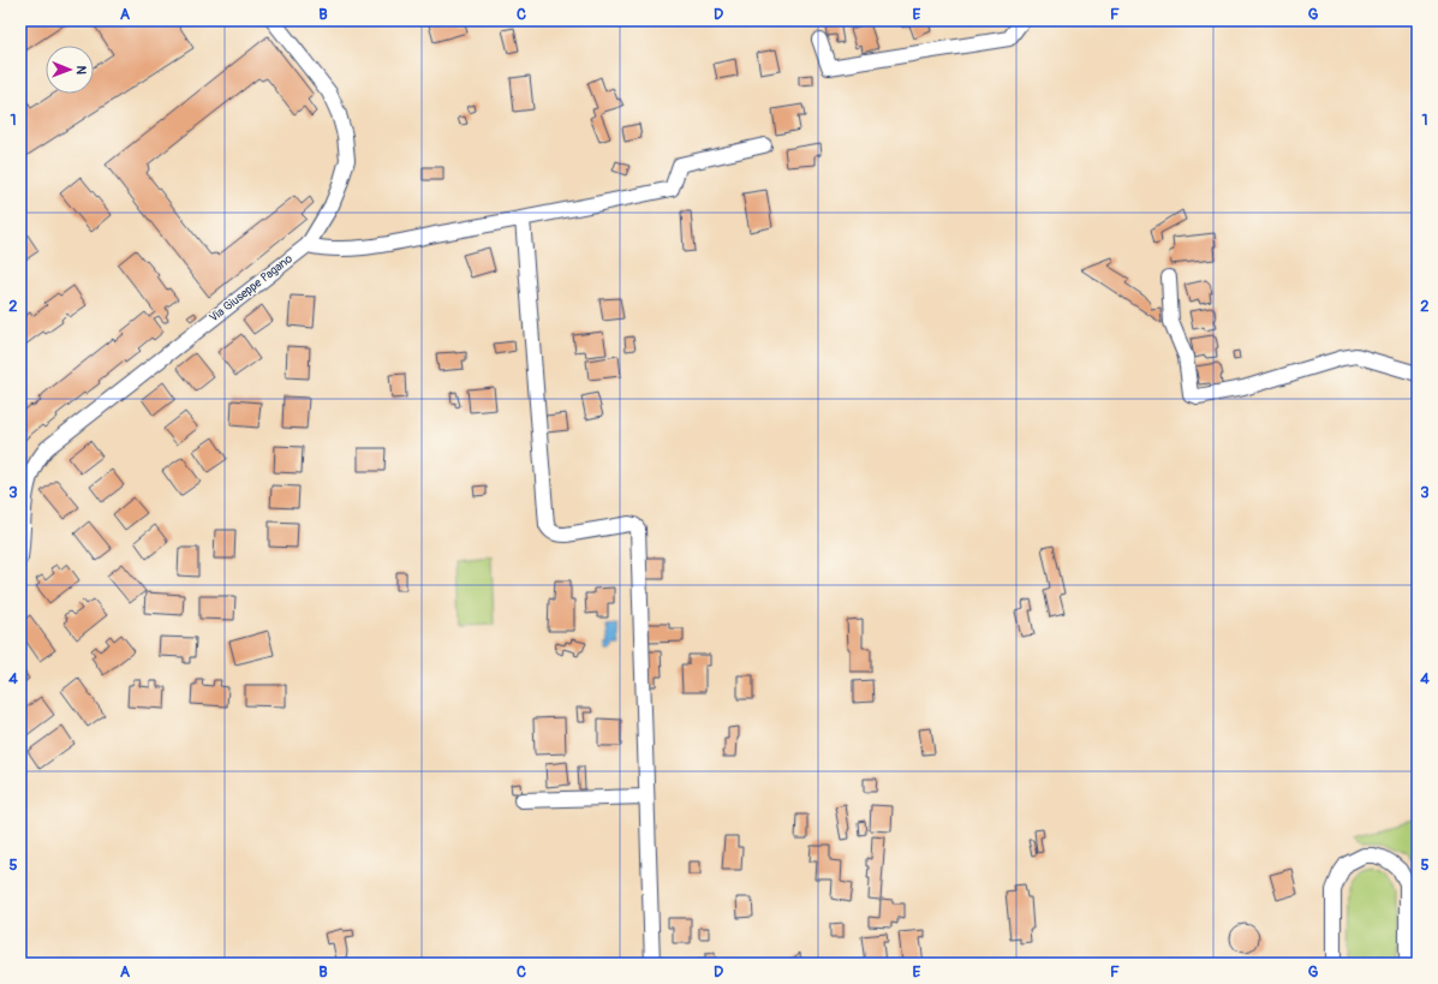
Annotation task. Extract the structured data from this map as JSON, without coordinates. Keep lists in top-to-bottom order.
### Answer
{
  "streets": {
    "street": ["Via Giuseppe Pagano"]
  },
  "north": "right",
  "grid": {
    "columns": [
      "A",
      "B",
      "C",
      "D",
      "E",
      "F",
      "G"
    ],
    "rows": [
      "1",
      "2",
      "3",
      "4",
      "5"
    ]
  }
}
